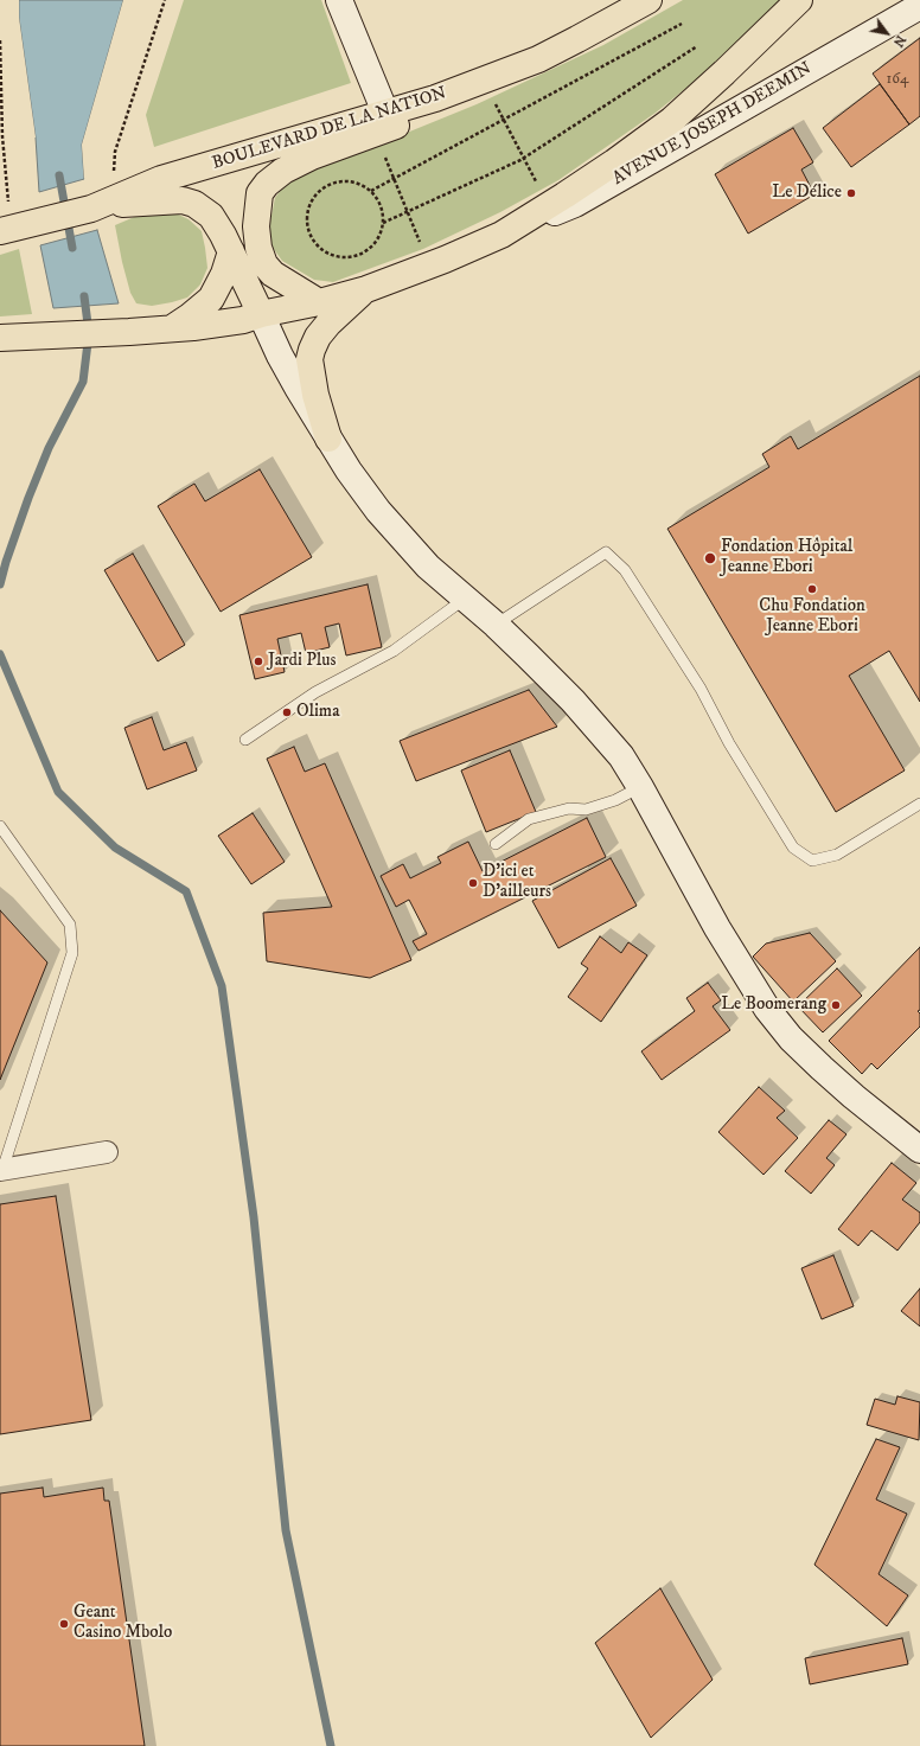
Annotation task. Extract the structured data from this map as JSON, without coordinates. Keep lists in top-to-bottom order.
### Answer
{
  "streets": {
    "main road": ["AVENUE JOSEPH DEEMIN", "BOULEVARD DE LA NATION"]
  },
  "places": [
    "Le Délice",
    "Fondation Hôpital Jeanne Ebori",
    "Chu Fondation Jeanne Ebori",
    "Jardi Plus",
    "Olima",
    "D'ici et D'ailleurs",
    "Le Boomerang",
    "Geant Casino Mbolo"
  ],
  "house_numbers": ["164"],
  "north": "bottom right"
}
